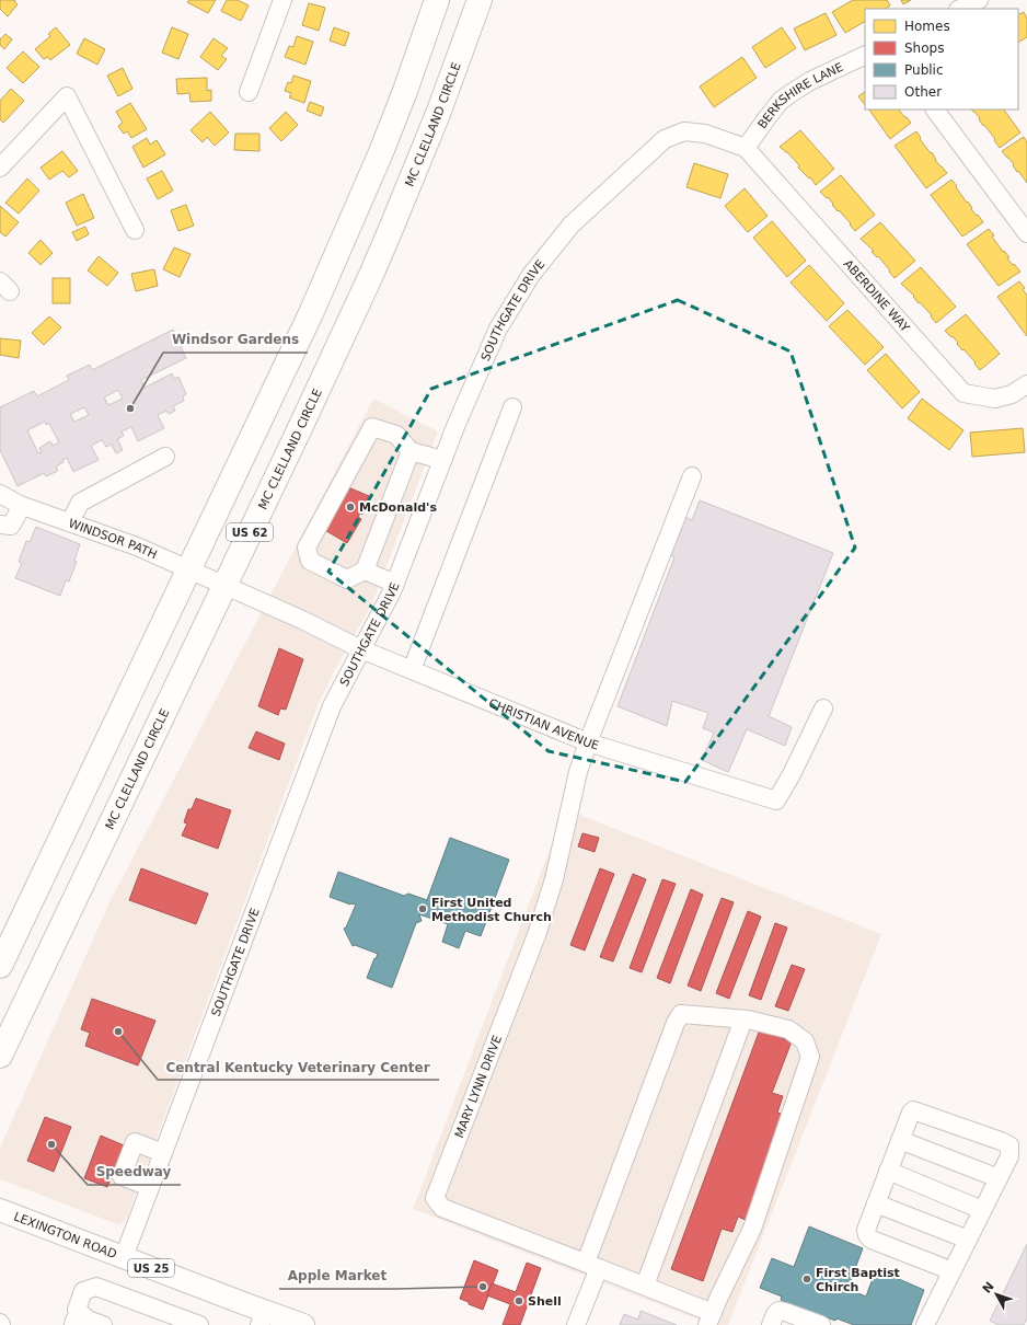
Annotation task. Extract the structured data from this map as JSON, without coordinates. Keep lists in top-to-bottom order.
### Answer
{
  "streets": {
    "highway": ["MC CLELLAND CIRCLE", "US 62"],
    "main road": ["LEXINGTON ROAD", "US 25"],
    "street": [
      "BERKSHIRE LANE",
      "ABERDINE WAY",
      "SOUTHGATE DRIVE",
      "WINDSOR PATH",
      "CHRISTIAN AVENUE",
      "MARY LYNN DRIVE"
    ]
  },
  "crossings": [
    ["BERKSHIRE LANE", "ABERDINE WAY"],
    ["BERKSHIRE LANE", "SOUTHGATE DRIVE"],
    ["MC CLELLAND CIRCLE", "WINDSOR PATH"],
    ["MC CLELLAND CIRCLE", "CHRISTIAN AVENUE"],
    ["ABERDINE WAY", "SOUTHGATE DRIVE"],
    ["SOUTHGATE DRIVE", "CHRISTIAN AVENUE"],
    ["SOUTHGATE DRIVE", "LEXINGTON ROAD"],
    ["US 62", "WINDSOR PATH"],
    ["WINDSOR PATH", "CHRISTIAN AVENUE"],
    ["CHRISTIAN AVENUE", "MARY LYNN DRIVE"]
  ],
  "places": [
    "Windsor Gardens",
    "McDonald's",
    "First United Methodist Church",
    "Central Kentucky Veterinary Center",
    "Speedway",
    "First Baptist Chirch",
    "Apple Market",
    "Shell"
  ],
  "legend": [
    "Homes",
    "Shops",
    "Public",
    "Other"
  ],
  "north": "top left"
}
